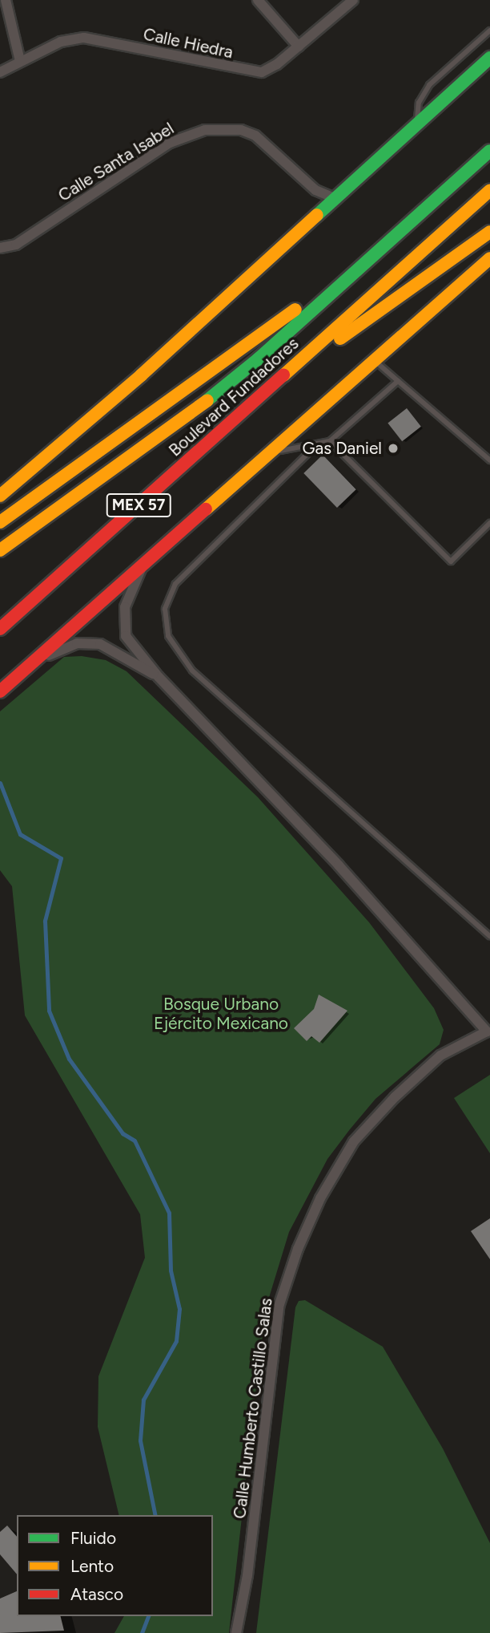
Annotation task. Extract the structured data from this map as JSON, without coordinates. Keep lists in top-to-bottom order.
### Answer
{
  "streets": {
    "main road": ["Boulevard Fundadores", "MEX 57"],
    "street": ["Calle Hiedra", "Calle Santa Isabel", "Calle Humberto Castillo Salas"]
  },
  "parks": ["Bosque Urbano Ejército Mexicano"],
  "places": ["Gas Daniel"],
  "legend": ["Fluido", "Lento", "Atasco"]
}
